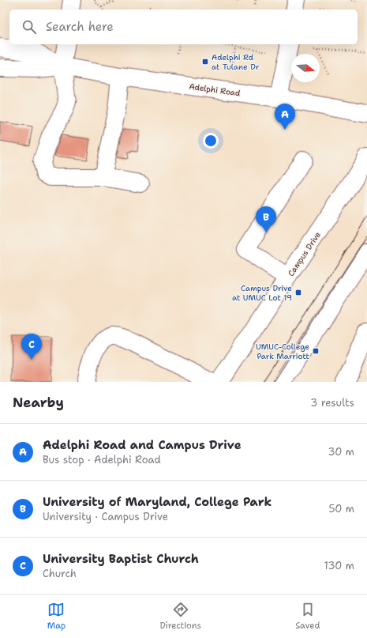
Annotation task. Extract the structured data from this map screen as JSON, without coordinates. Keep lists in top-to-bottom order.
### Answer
{
  "streets": {
    "street": ["Adelphi Road", "Campus Drive"]
  },
  "places": {
    "transit": ["Adelphi Rd at Tulane Dr", "Campus Drive at UMUC Lot 19", "UMUC-College Park Marriott"]
  },
  "north": "right",
  "page": {
    "search": "Search here",
    "pins": ["A", "B", "C"],
    "heading": ["Nearby", "3 results"],
    "list": [
      {
        "mark": "A",
        "name": "Adelphi Road and Campus Drive",
        "note": "Bus stop · Adelphi Road",
        "value": "30 m"
      },
      {
        "mark": "B",
        "name": "University of Maryland, College Park",
        "note": "University · Campus Drive",
        "value": "50 m"
      },
      {
        "mark": "C",
        "name": "University Baptist Church",
        "note": "Church",
        "value": "130 m"
      }
    ],
    "nav": ["Map", "Directions", "Saved"]
  }
}
